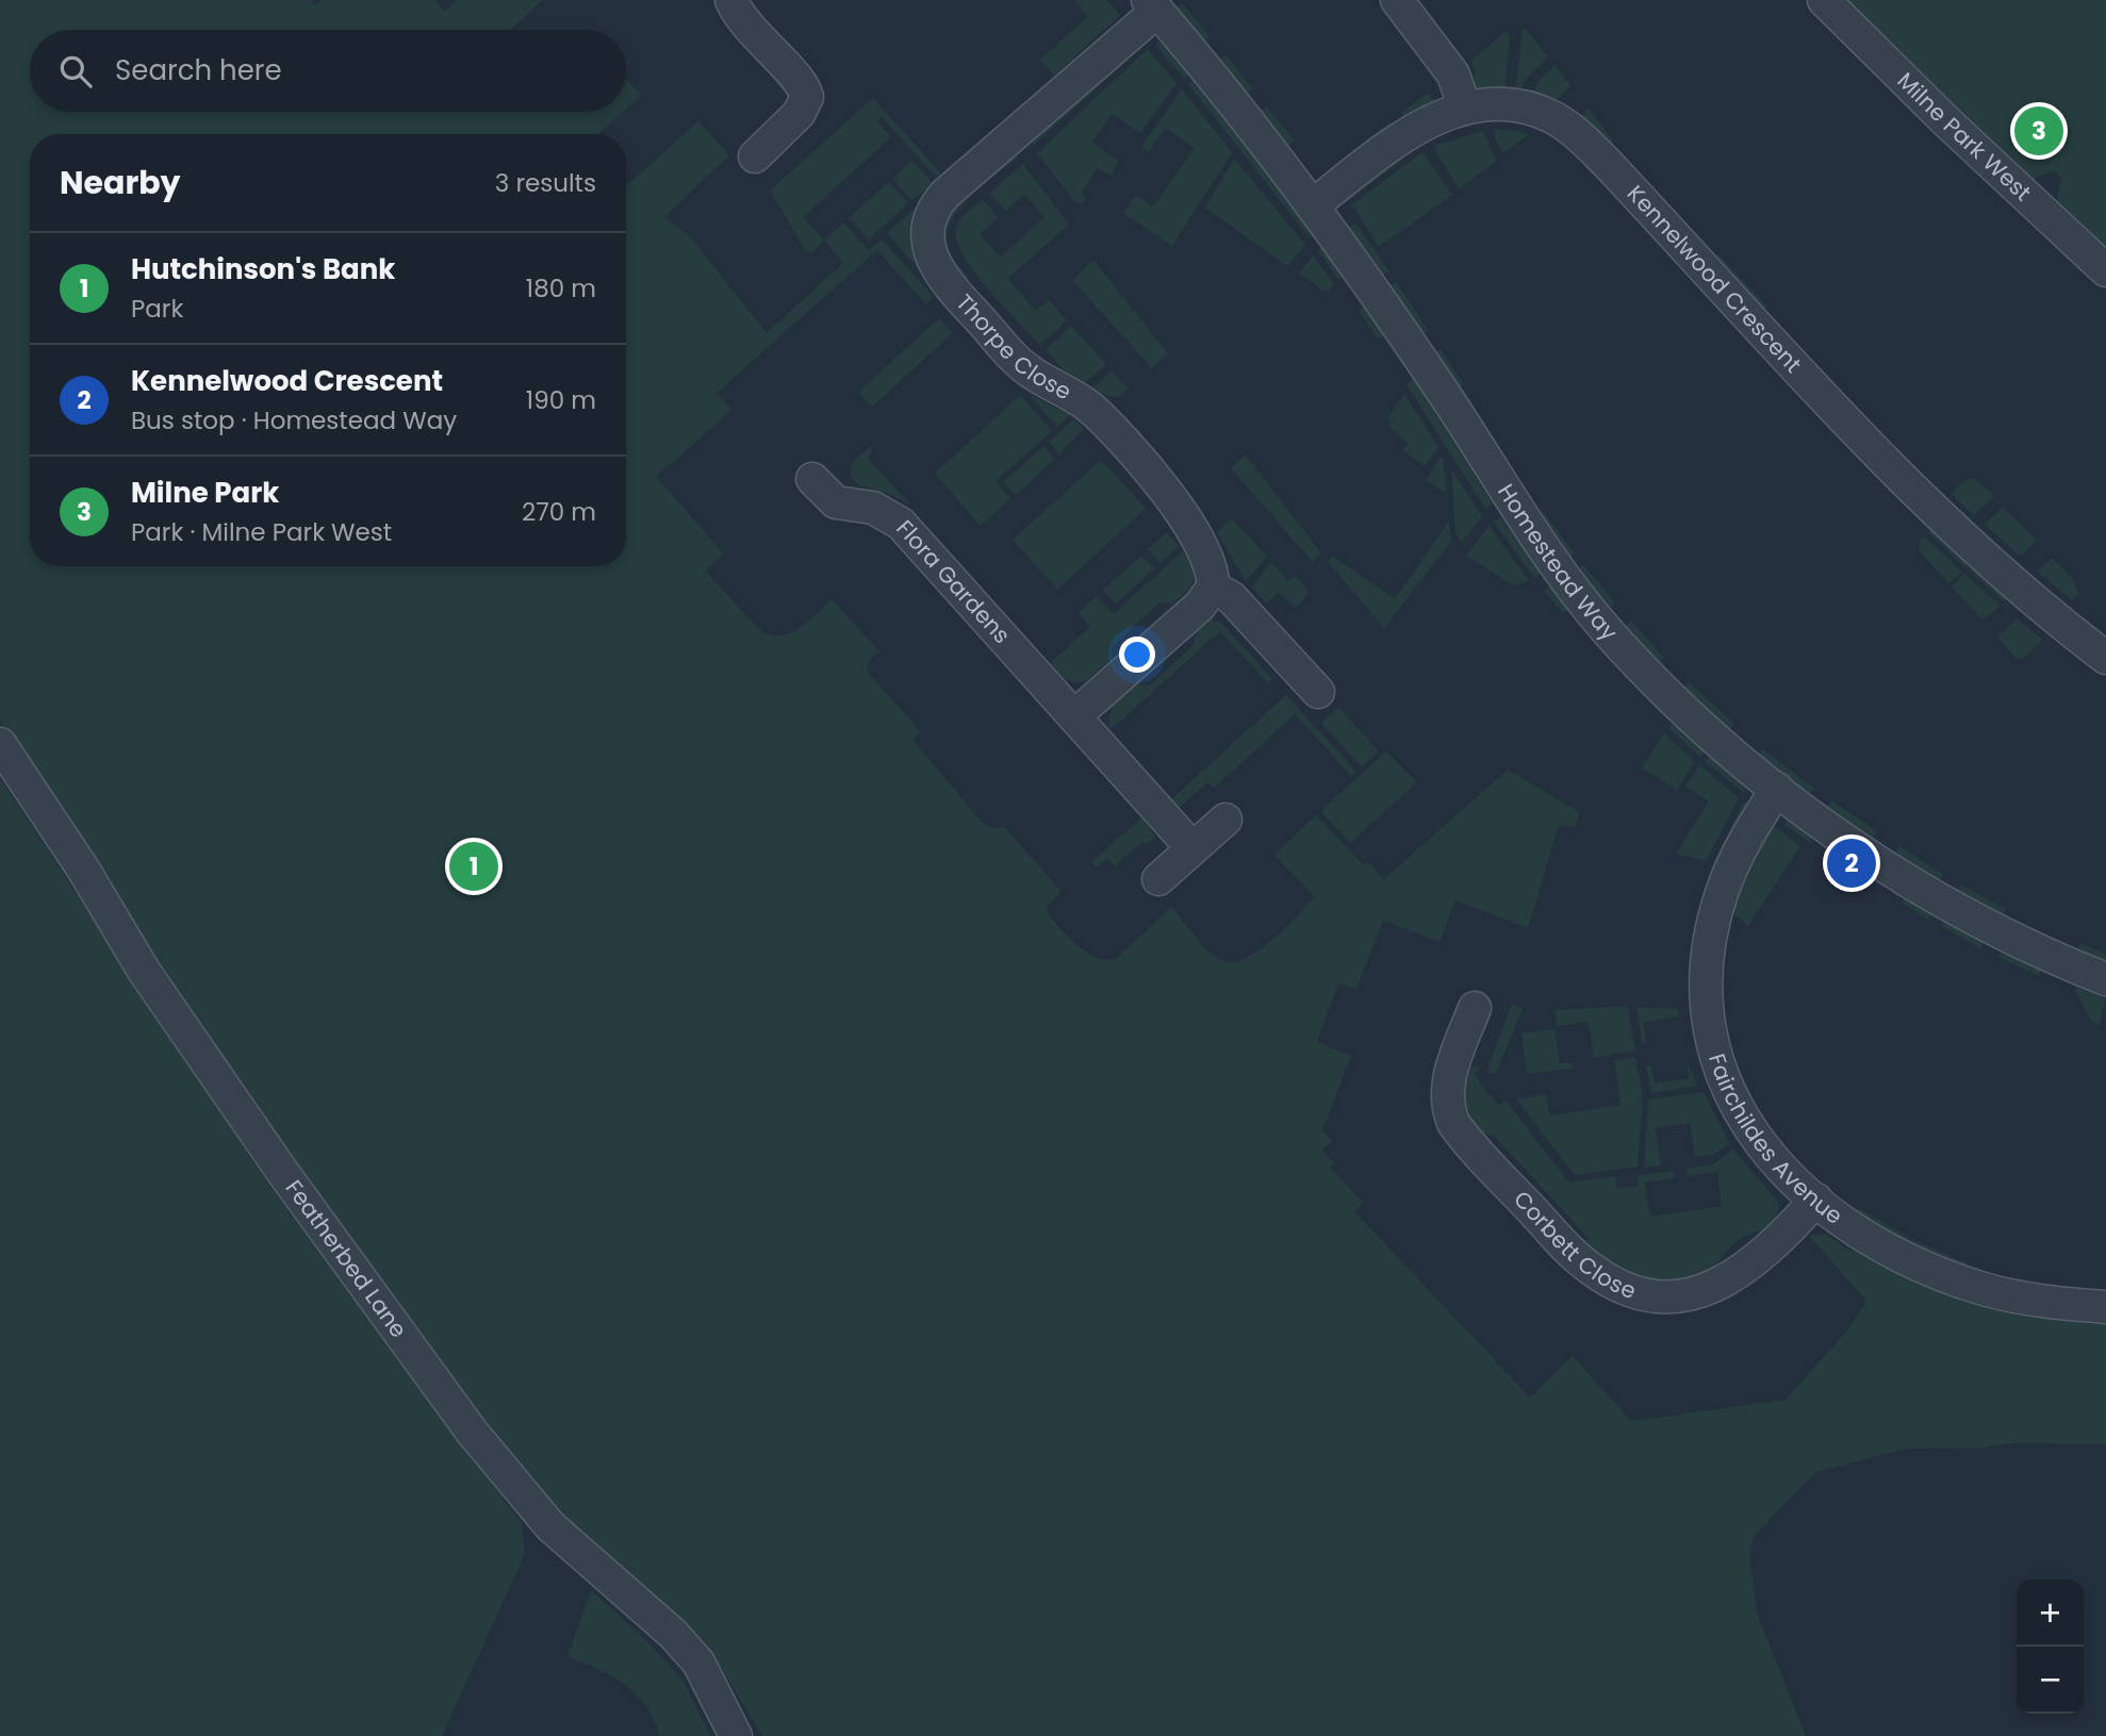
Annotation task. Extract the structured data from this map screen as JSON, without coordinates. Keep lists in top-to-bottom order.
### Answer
{
  "streets": {
    "street": [
      "Milne Park West",
      "Kennelwood Crescent",
      "Thorpe Close",
      "Homestead Way",
      "Flora Gardens",
      "Fairchildes Avenue",
      "Corbett Close",
      "Featherbed Lane"
    ]
  },
  "crossings": [
    ["Kennelwood Crescent", "Homestead Way"],
    ["Thorpe Close", "Homestead Way"],
    ["Homestead Way", "Fairchildes Avenue"],
    ["Fairchildes Avenue", "Corbett Close"]
  ],
  "page": {
    "search": "Search here",
    "pins": ["3", "2", "1"],
    "heading": ["Nearby", "3 results"],
    "list": [
      {
        "mark": "1",
        "name": "Hutchinson's Bank",
        "note": "Park",
        "value": "180 m"
      },
      {
        "mark": "2",
        "name": "Kennelwood Crescent",
        "note": "Bus stop · Homestead Way",
        "value": "190 m"
      },
      {
        "mark": "3",
        "name": "Milne Park",
        "note": "Park · Milne Park West",
        "value": "270 m"
      }
    ],
    "map_buttons": ["+", "−"]
  }
}
